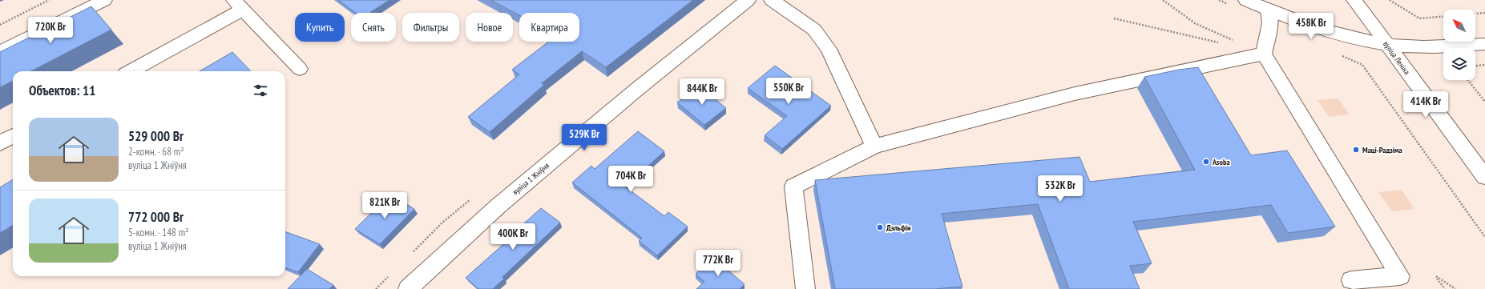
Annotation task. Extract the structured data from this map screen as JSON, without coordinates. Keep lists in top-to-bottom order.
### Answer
{
  "streets": {
    "main road": ["вуліца Леніна", "вуліца 1 Жніўня"]
  },
  "places": ["Маці-Радзіма", "Asoba", "Дэльфін"],
  "north": "top left",
  "page": {
    "price": [
      "458K Br",
      "720K Br",
      "550K Br",
      "844K Br",
      "414K Br",
      "529K Br",
      "704K Br",
      "532K Br",
      "821K Br",
      "400K Br",
      "772K Br"
    ],
    "chip": [
      "Купить",
      "Снять",
      "Фильтры",
      "Новое",
      "Квартира"
    ],
    "heading": "Объектов: 11",
    "list": [
      {
        "name": "529 000 Br",
        "note": "2-комн. · 68 m² · вуліца 1 Жніўня"
      },
      {
        "name": "772 000 Br",
        "note": "5-комн. · 148 m² · вуліца 1 Жніўня"
      }
    ]
  }
}
